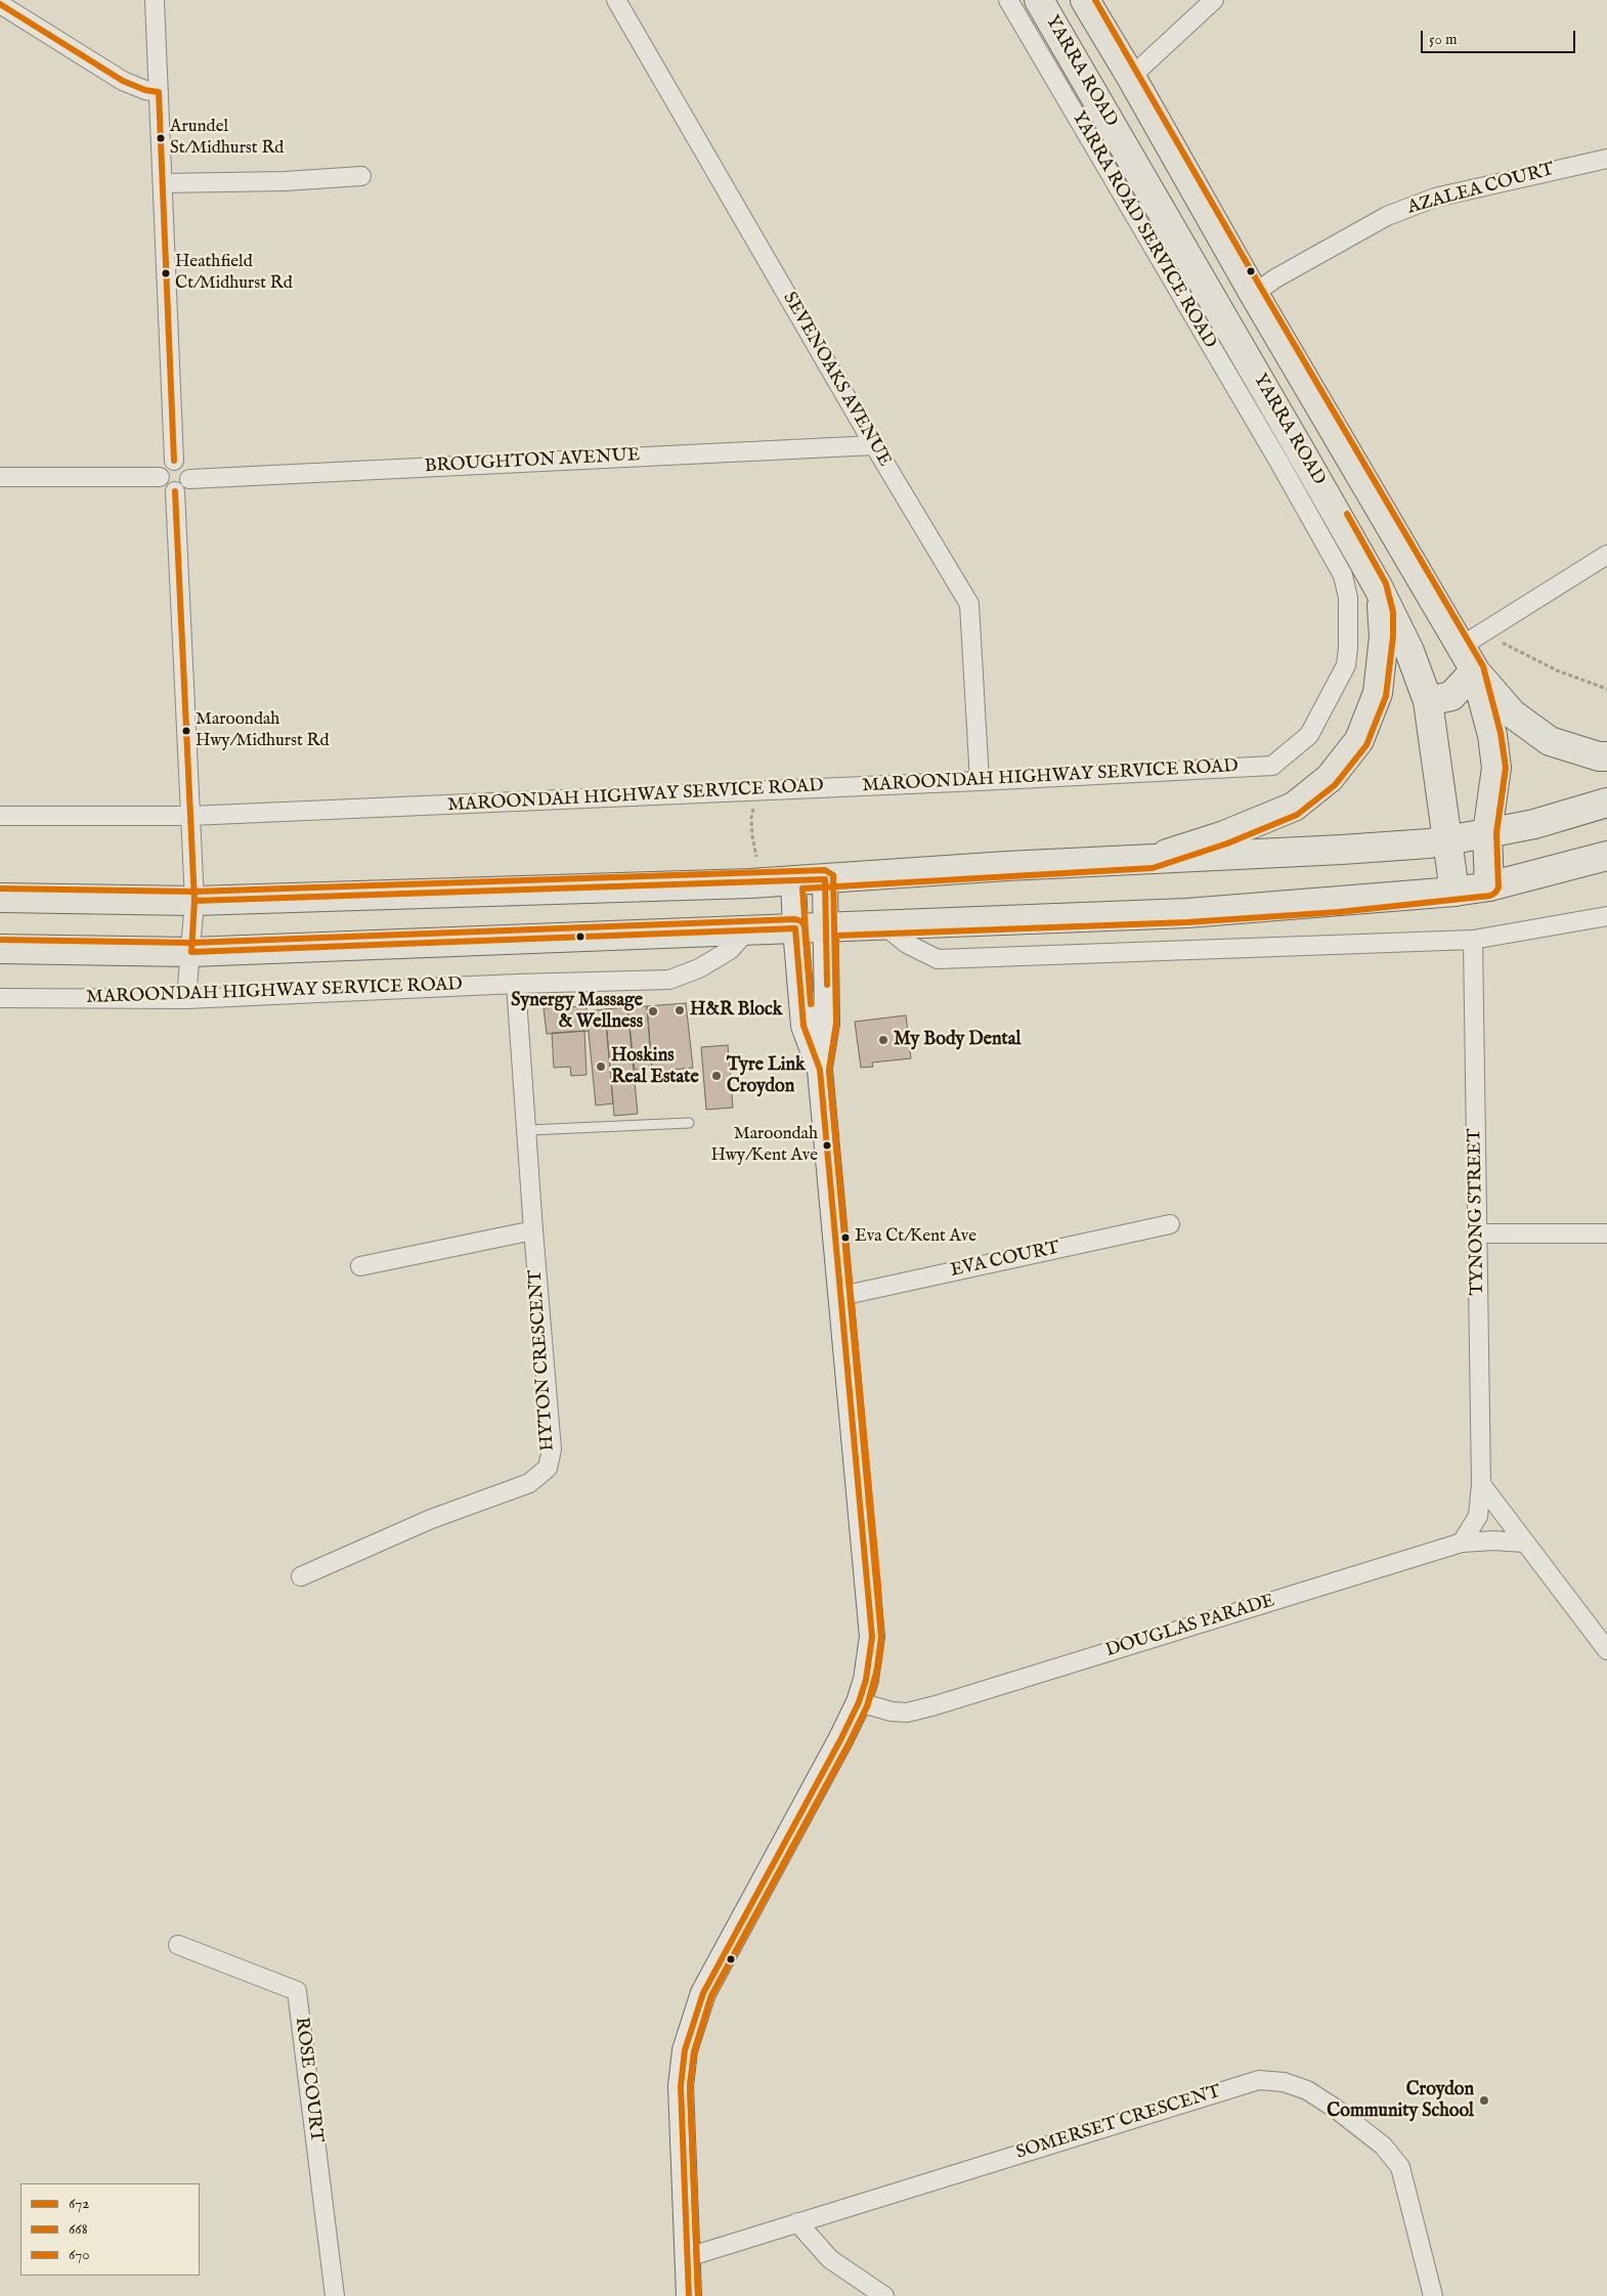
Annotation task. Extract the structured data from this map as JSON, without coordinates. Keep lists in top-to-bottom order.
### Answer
{
  "streets": {
    "main road": ["YARRA ROAD"],
    "street": [
      "AZALEA COURT",
      "YARRA ROAD SERVICE ROAD",
      "SEVENOAKS AVENUE",
      "BROUGHTON AVENUE",
      "MAROONDAH HIGHWAY SERVICE ROAD",
      "TYNONG STREET",
      "EVA COURT",
      "HYTON CRESCENT",
      "DOUGLAS PARADE",
      "ROSE COURT",
      "SOMERSET CRESCENT"
    ]
  },
  "crossings": [
    ["YARRA ROAD", "YARRA ROAD SERVICE ROAD"],
    ["YARRA ROAD SERVICE ROAD", "MAROONDAH HIGHWAY SERVICE ROAD"],
    ["SEVENOAKS AVENUE", "BROUGHTON AVENUE"],
    ["SEVENOAKS AVENUE", "MAROONDAH HIGHWAY SERVICE ROAD"],
    ["MAROONDAH HIGHWAY SERVICE ROAD", "HYTON CRESCENT"],
    ["TYNONG STREET", "DOUGLAS PARADE"]
  ],
  "places": [
    "Arundel St/Midhurst Rd",
    "Heathfield Ct/Midhurst Rd",
    "Maroondah Hwy/Midhurst Rd",
    "H&R Block",
    "Synergy Massage & Wellness",
    "My Body Dental",
    "Hoskins Real Estate",
    "Tyre Link Croydon",
    "Maroondah Hwy/Kent Ave",
    "Eva Ct/Kent Ave",
    "Croydon Community School"
  ],
  "lines": ["transit line 668", "transit line 672", "transit line 670"],
  "legend": ["672", "668", "670"],
  "scale_bar": "50 m"
}
